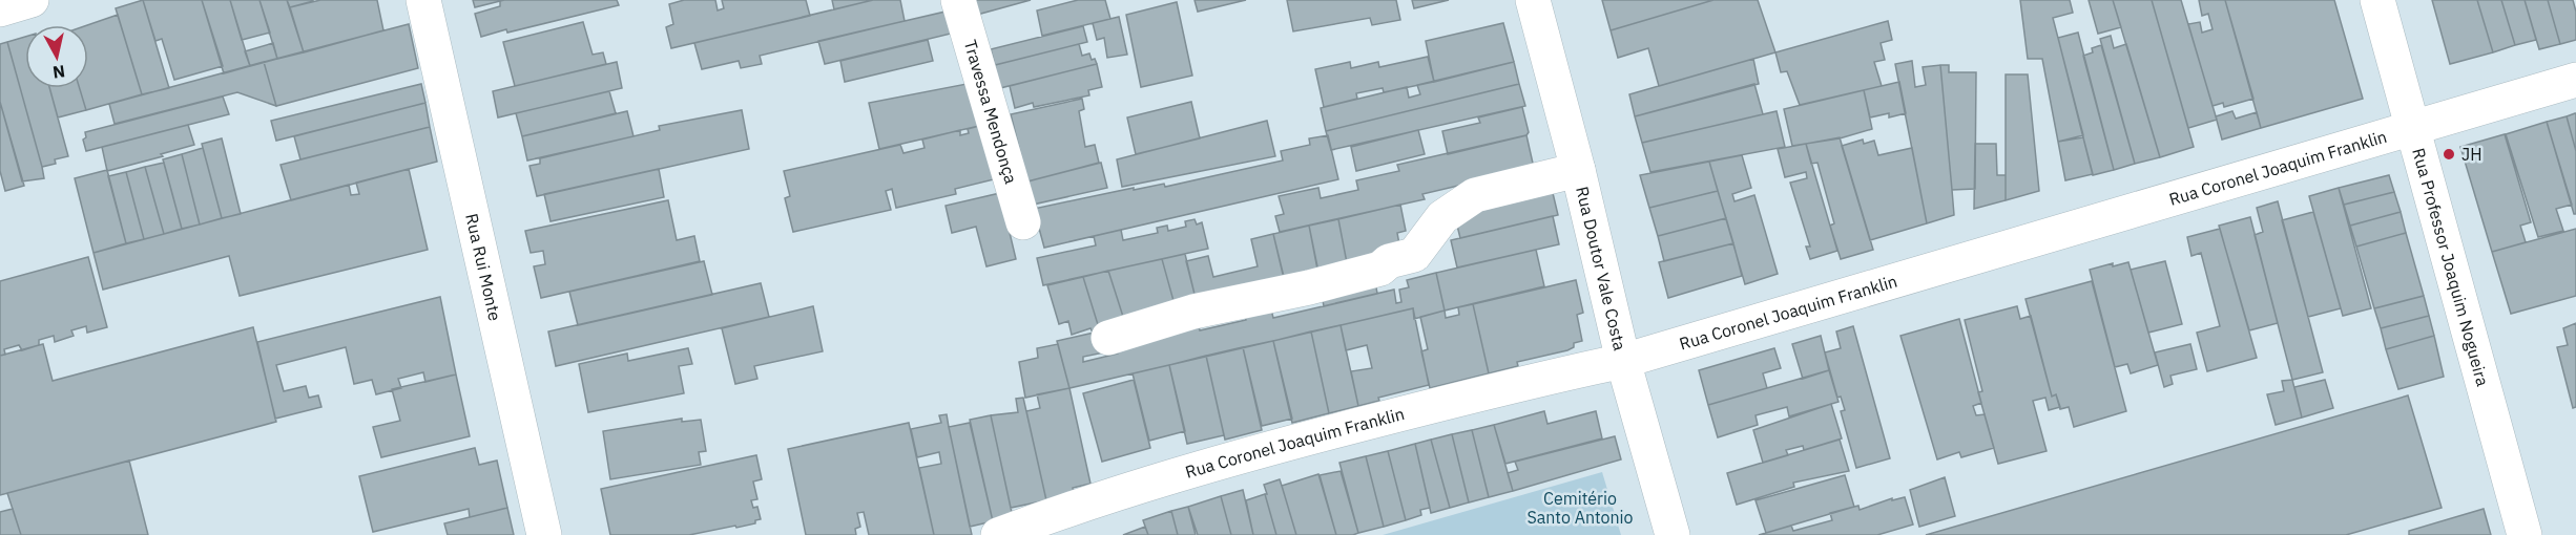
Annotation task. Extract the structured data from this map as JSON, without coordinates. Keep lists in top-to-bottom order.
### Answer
{
  "streets": {
    "street": [
      "Travessa Mendonça",
      "Rua Coronel Joaquim Franklin",
      "Rua Rui Monte",
      "Rua Doutor Vale Costa",
      "Rua Professor Joaquim Nogueira"
    ]
  },
  "crossings": [
    ["Rua Coronel Joaquim Franklin", "Rua Doutor Vale Costa"],
    ["Rua Coronel Joaquim Franklin", "Rua Professor Joaquim Nogueira"]
  ],
  "parks": ["Cemitério Santo Antonio"],
  "places": ["JH"],
  "north": "bottom"
}
